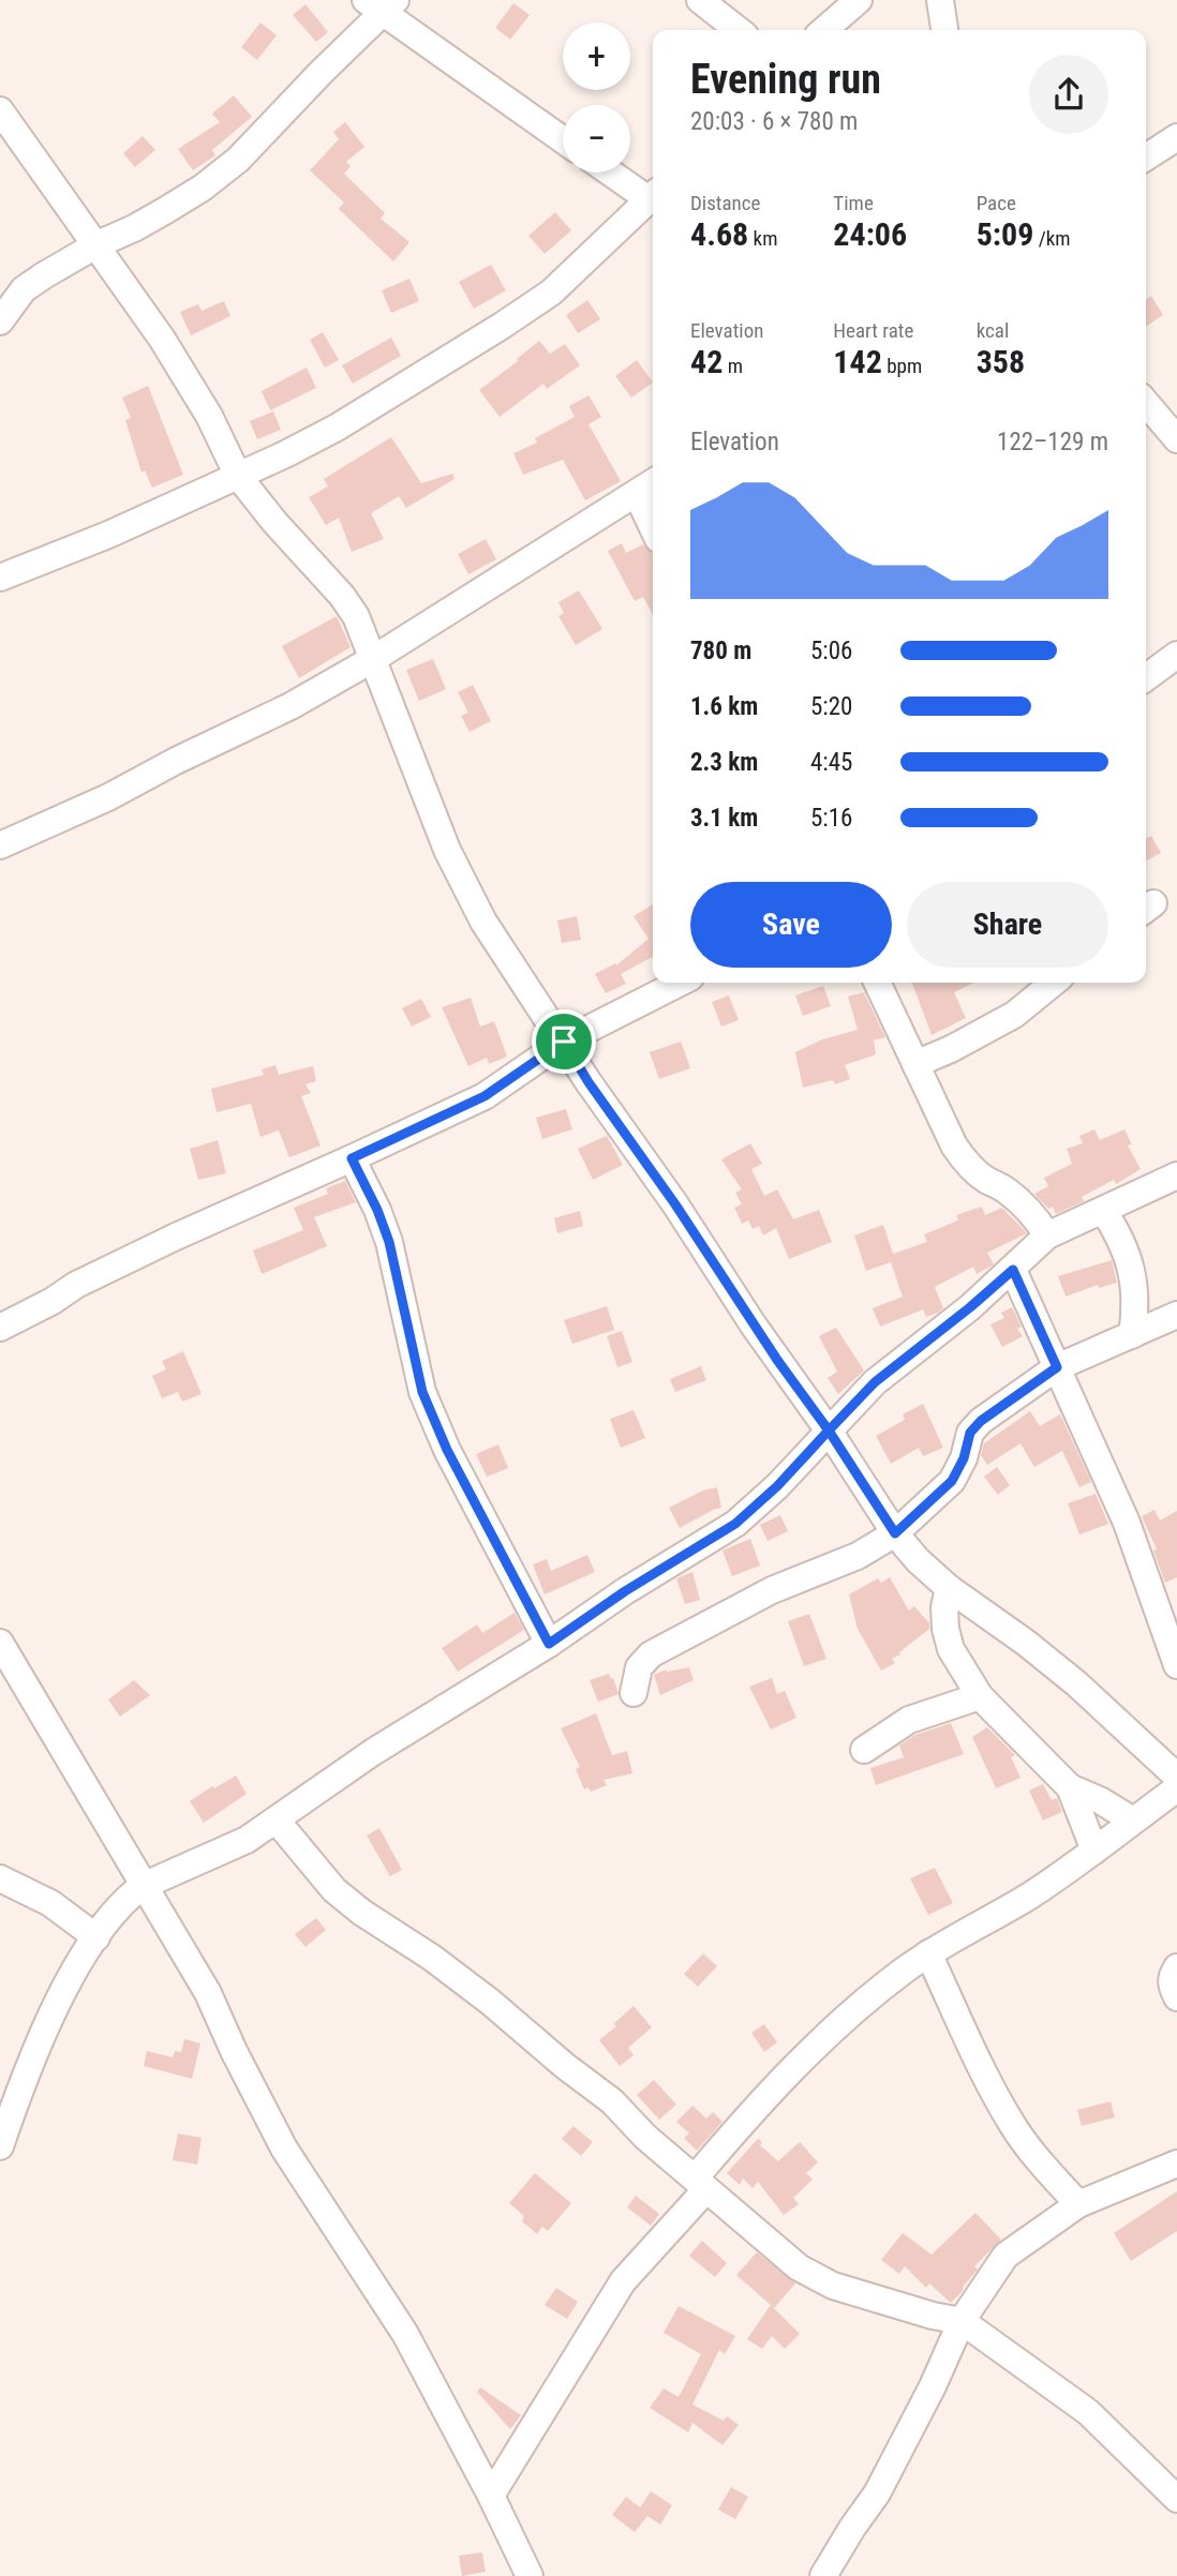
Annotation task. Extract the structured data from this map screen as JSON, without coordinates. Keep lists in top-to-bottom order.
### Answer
{
  "page": {
    "map_buttons": ["+", "−"],
    "heading": ["Evening run", "20:03 · 6 × 780 m"],
    "stats": [
      ["Distance", "4.68 km"],
      ["Time", "24:06"],
      ["Pace", "5:09 /km"],
      ["Elevation", "42 m"],
      ["Heart rate", "142 bpm"],
      ["kcal", "358"]
    ],
    "chart": ["Elevation", "122–129 m"],
    "list": [
      {
        "name": "780 m",
        "note": "5:06"
      },
      {
        "name": "1.6 km",
        "note": "5:20"
      },
      {
        "name": "2.3 km",
        "note": "4:45"
      },
      {
        "name": "3.1 km",
        "note": "5:16"
      }
    ],
    "buttons": ["Save", "Share"]
  }
}
